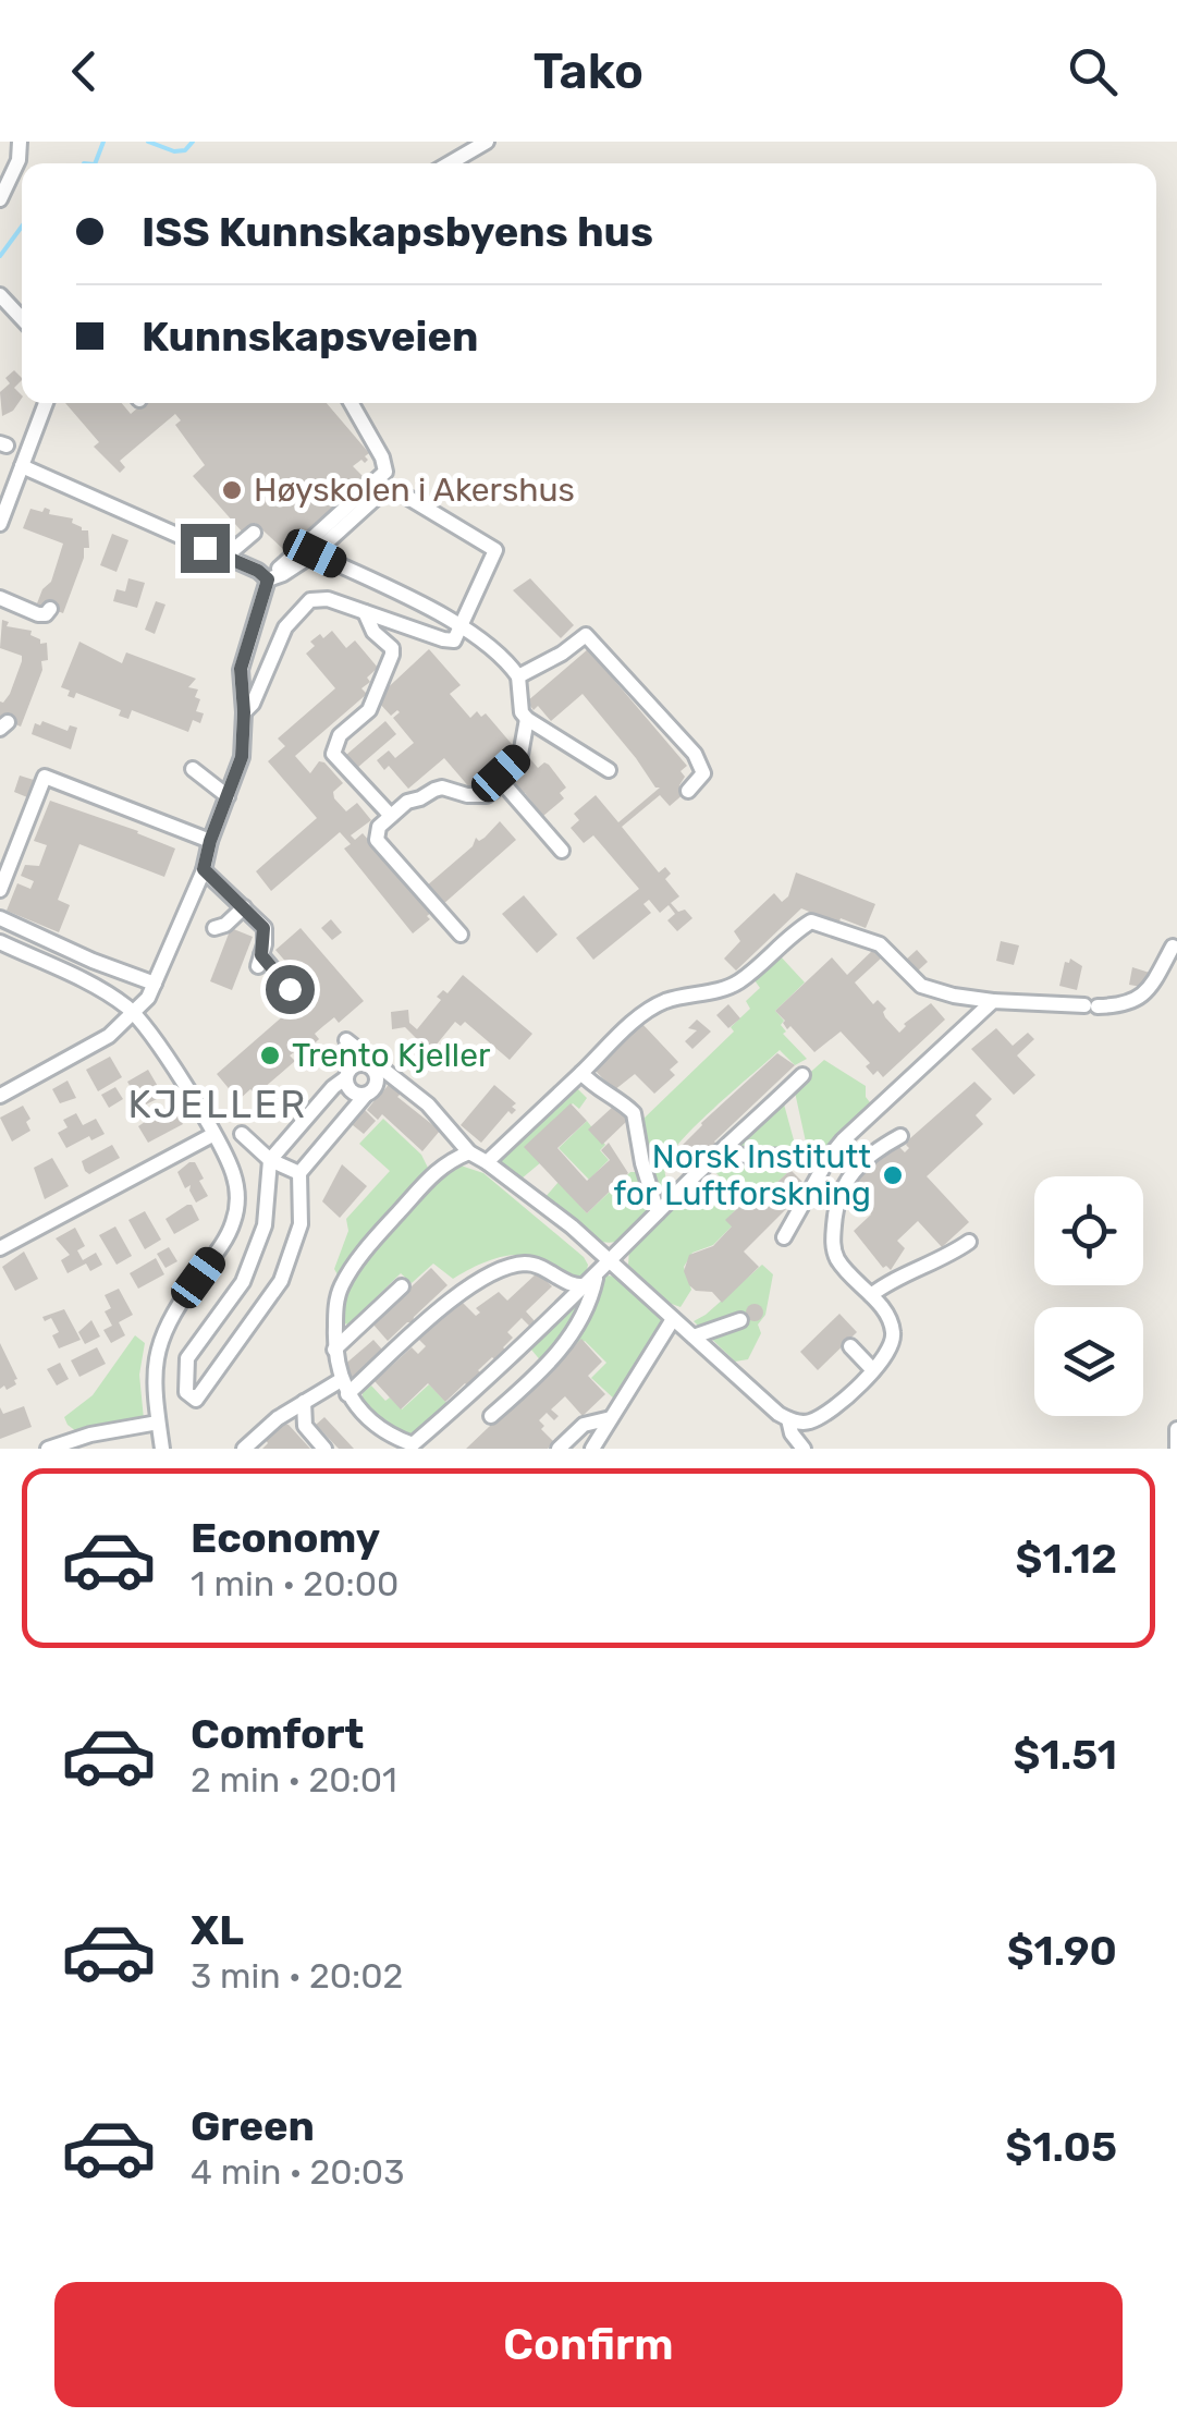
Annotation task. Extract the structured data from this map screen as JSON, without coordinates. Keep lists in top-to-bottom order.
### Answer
{
  "districts": ["KJELLER"],
  "places": ["Høyskolen i Akershus", "Trento Kjeller", "Norsk Institutt for Luftforskning"],
  "page": {
    "header": "Tako",
    "banner": ["ISS Kunnskapsbyens hus", "Kunnskapsveien"],
    "list": [
      {
        "name": "Economy",
        "note": "1 min · 20:00",
        "value": "$1.12"
      },
      {
        "name": "Comfort",
        "note": "2 min · 20:01",
        "value": "$1.51"
      },
      {
        "name": "XL",
        "note": "3 min · 20:02",
        "value": "$1.90"
      },
      {
        "name": "Green",
        "note": "4 min · 20:03",
        "value": "$1.05"
      }
    ],
    "buttons": "Confirm"
  }
}
